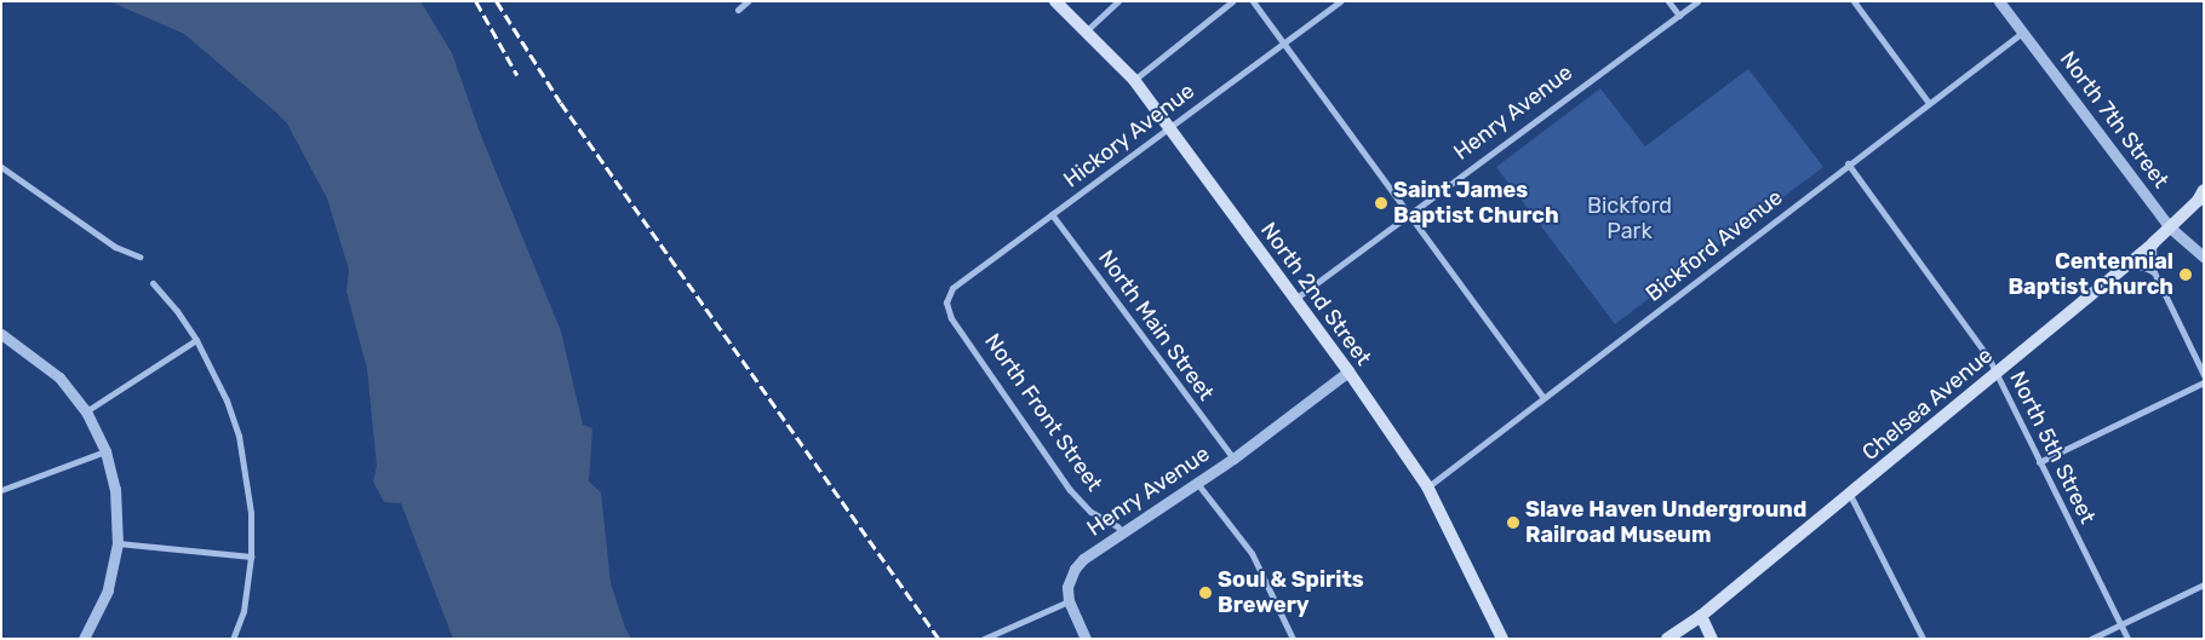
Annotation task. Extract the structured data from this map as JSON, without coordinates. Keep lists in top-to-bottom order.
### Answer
{
  "streets": {
    "main road": ["North 2nd Street", "Chelsea Avenue"],
    "street": [
      "Henry Avenue",
      "North 7th Street",
      "Hickory Avenue",
      "Bickford Avenue",
      "North Main Street",
      "North Front Street",
      "North 5th Street"
    ]
  },
  "crossings": [
    ["Henry Avenue", "North 2nd Street"],
    ["Henry Avenue", "North Main Street"],
    ["Henry Avenue", "North Front Street"],
    ["North 7th Street", "Bickford Avenue"],
    ["North 7th Street", "Chelsea Avenue"],
    ["Hickory Avenue", "North 2nd Street"],
    ["Hickory Avenue", "North Main Street"],
    ["Hickory Avenue", "North Front Street"],
    ["Bickford Avenue", "North 2nd Street"],
    ["Bickford Avenue", "North 5th Street"],
    ["Chelsea Avenue", "North 5th Street"]
  ],
  "parks": ["Bickford Park"],
  "places": [
    "Saint James Baptist Church",
    "Centennial Baptist Church",
    "Slave Haven Underground Railroad Museum",
    "Soul & Spirits Brewery"
  ]
}
